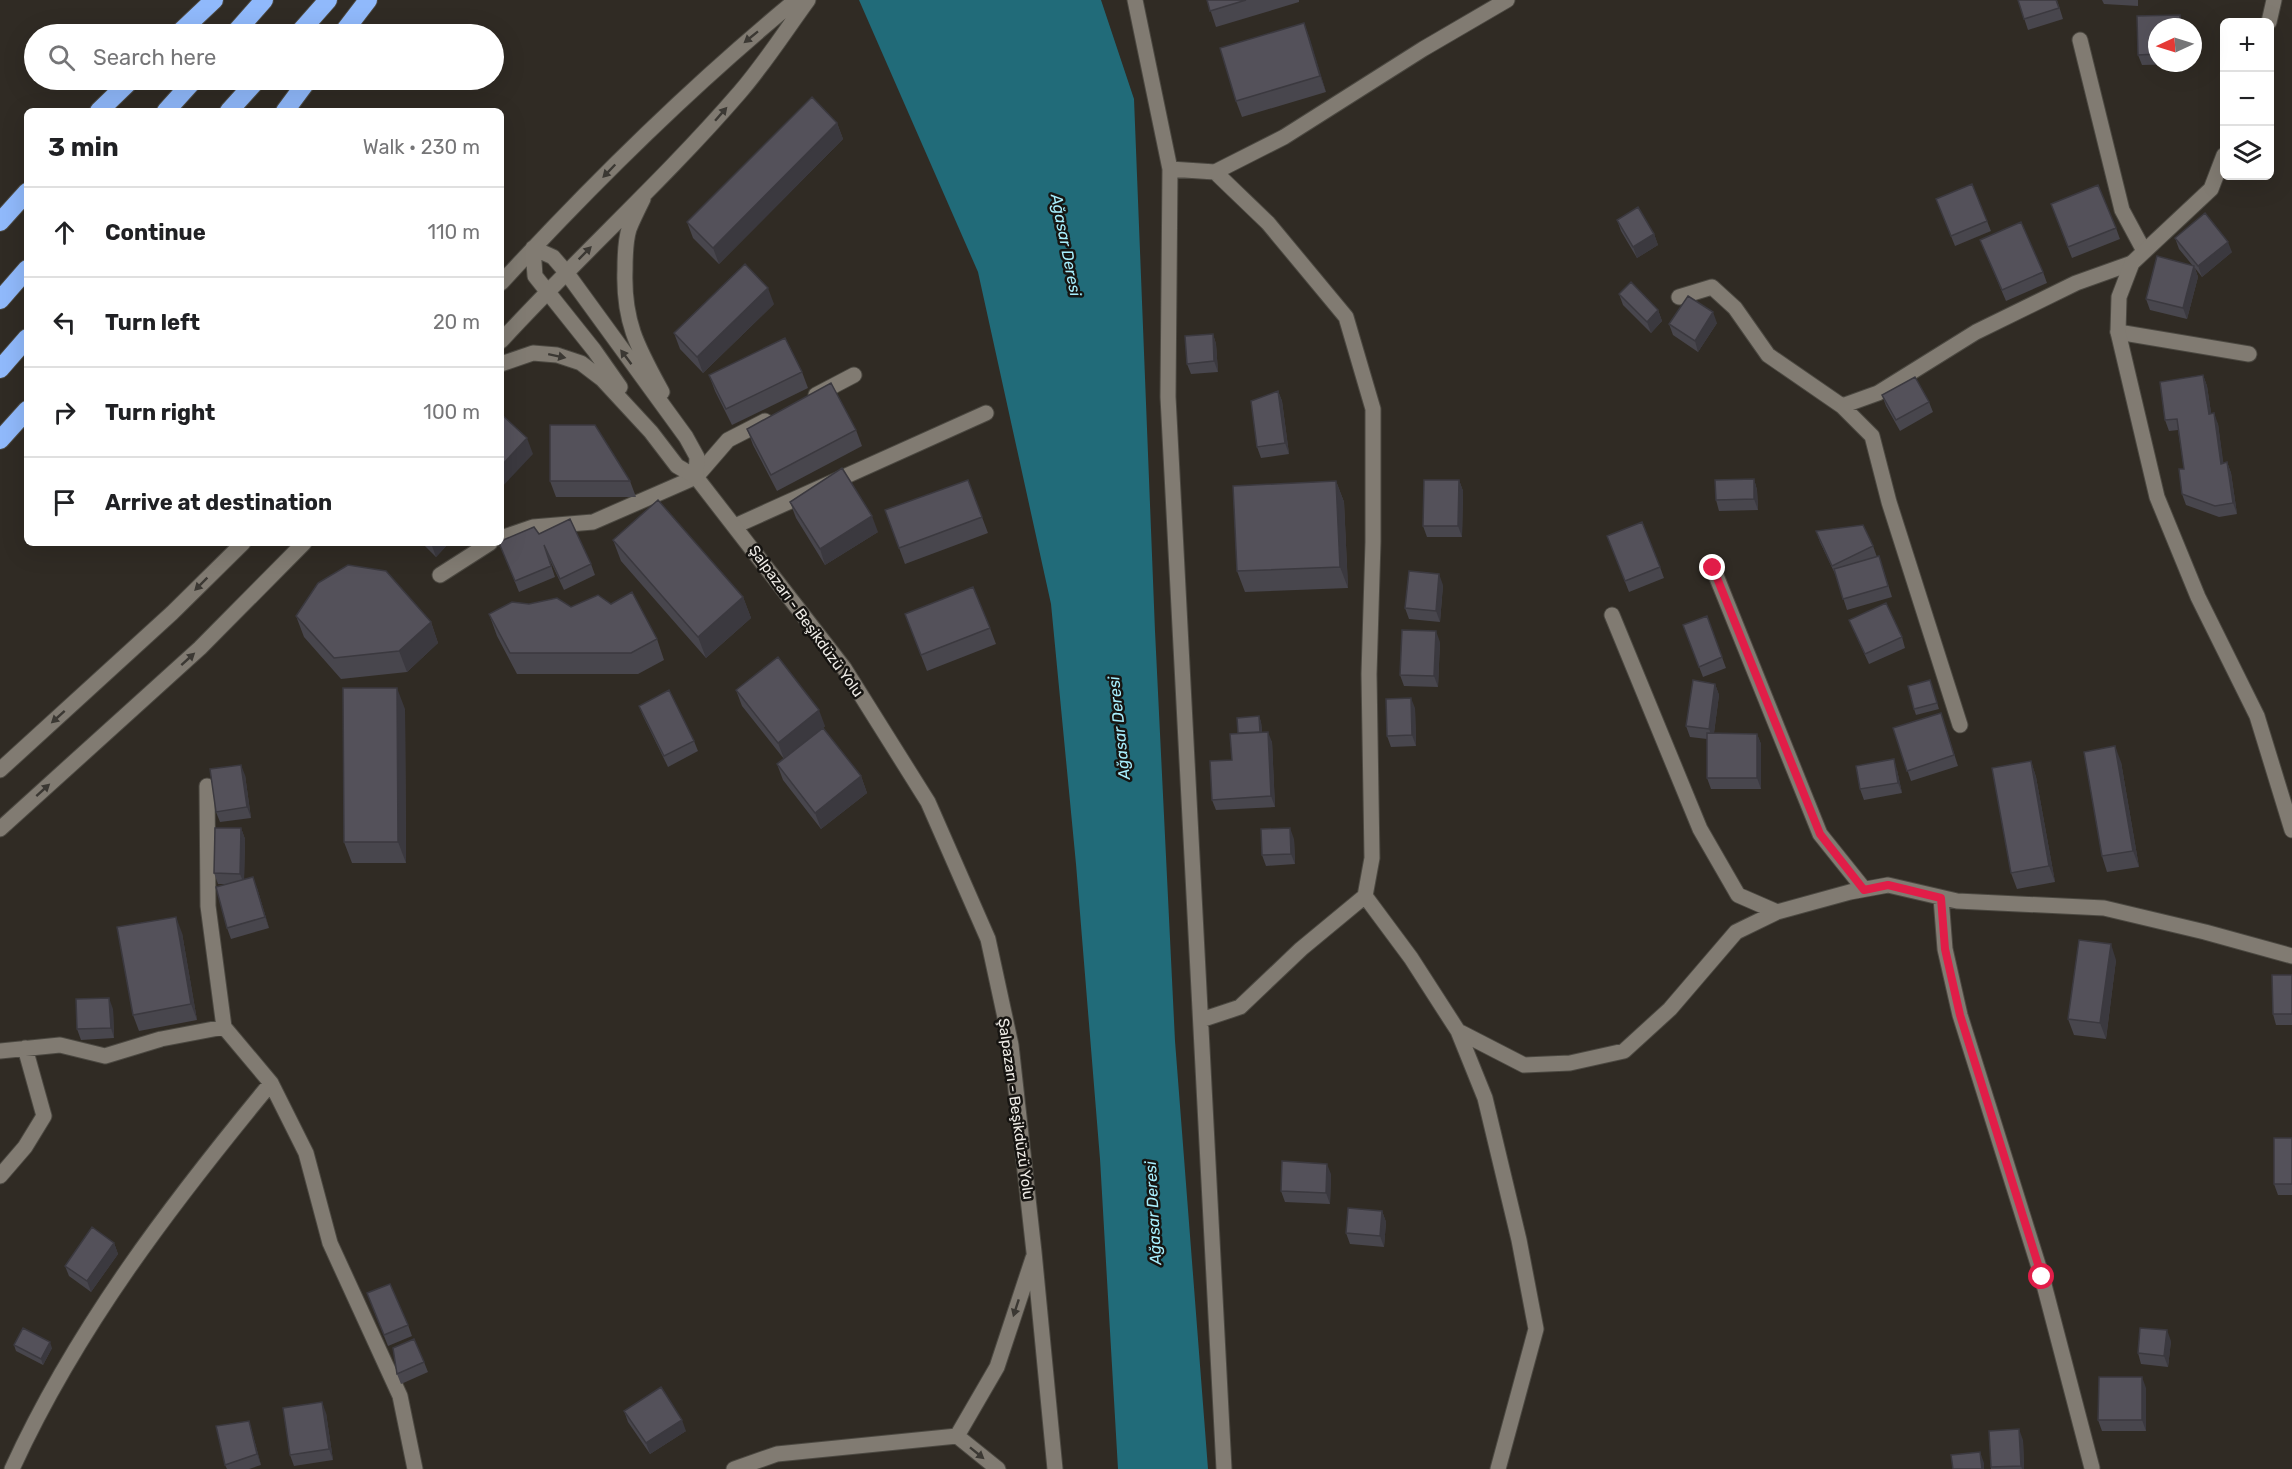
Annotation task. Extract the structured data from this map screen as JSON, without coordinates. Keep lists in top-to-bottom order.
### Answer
{
  "streets": {
    "street": ["Şalpazarı - Beşikdüzü Yolu"]
  },
  "water": ["Ağasar Deresi"],
  "north": "left",
  "page": {
    "map_buttons": ["+", "−"],
    "search": "Search here",
    "heading": ["3 min", "Walk · 230 m"],
    "list": [
      ["Continue", "110 m"],
      ["Turn left", "20 m"],
      ["Turn right", "100 m"],
      "Arrive at destination"
    ]
  }
}
